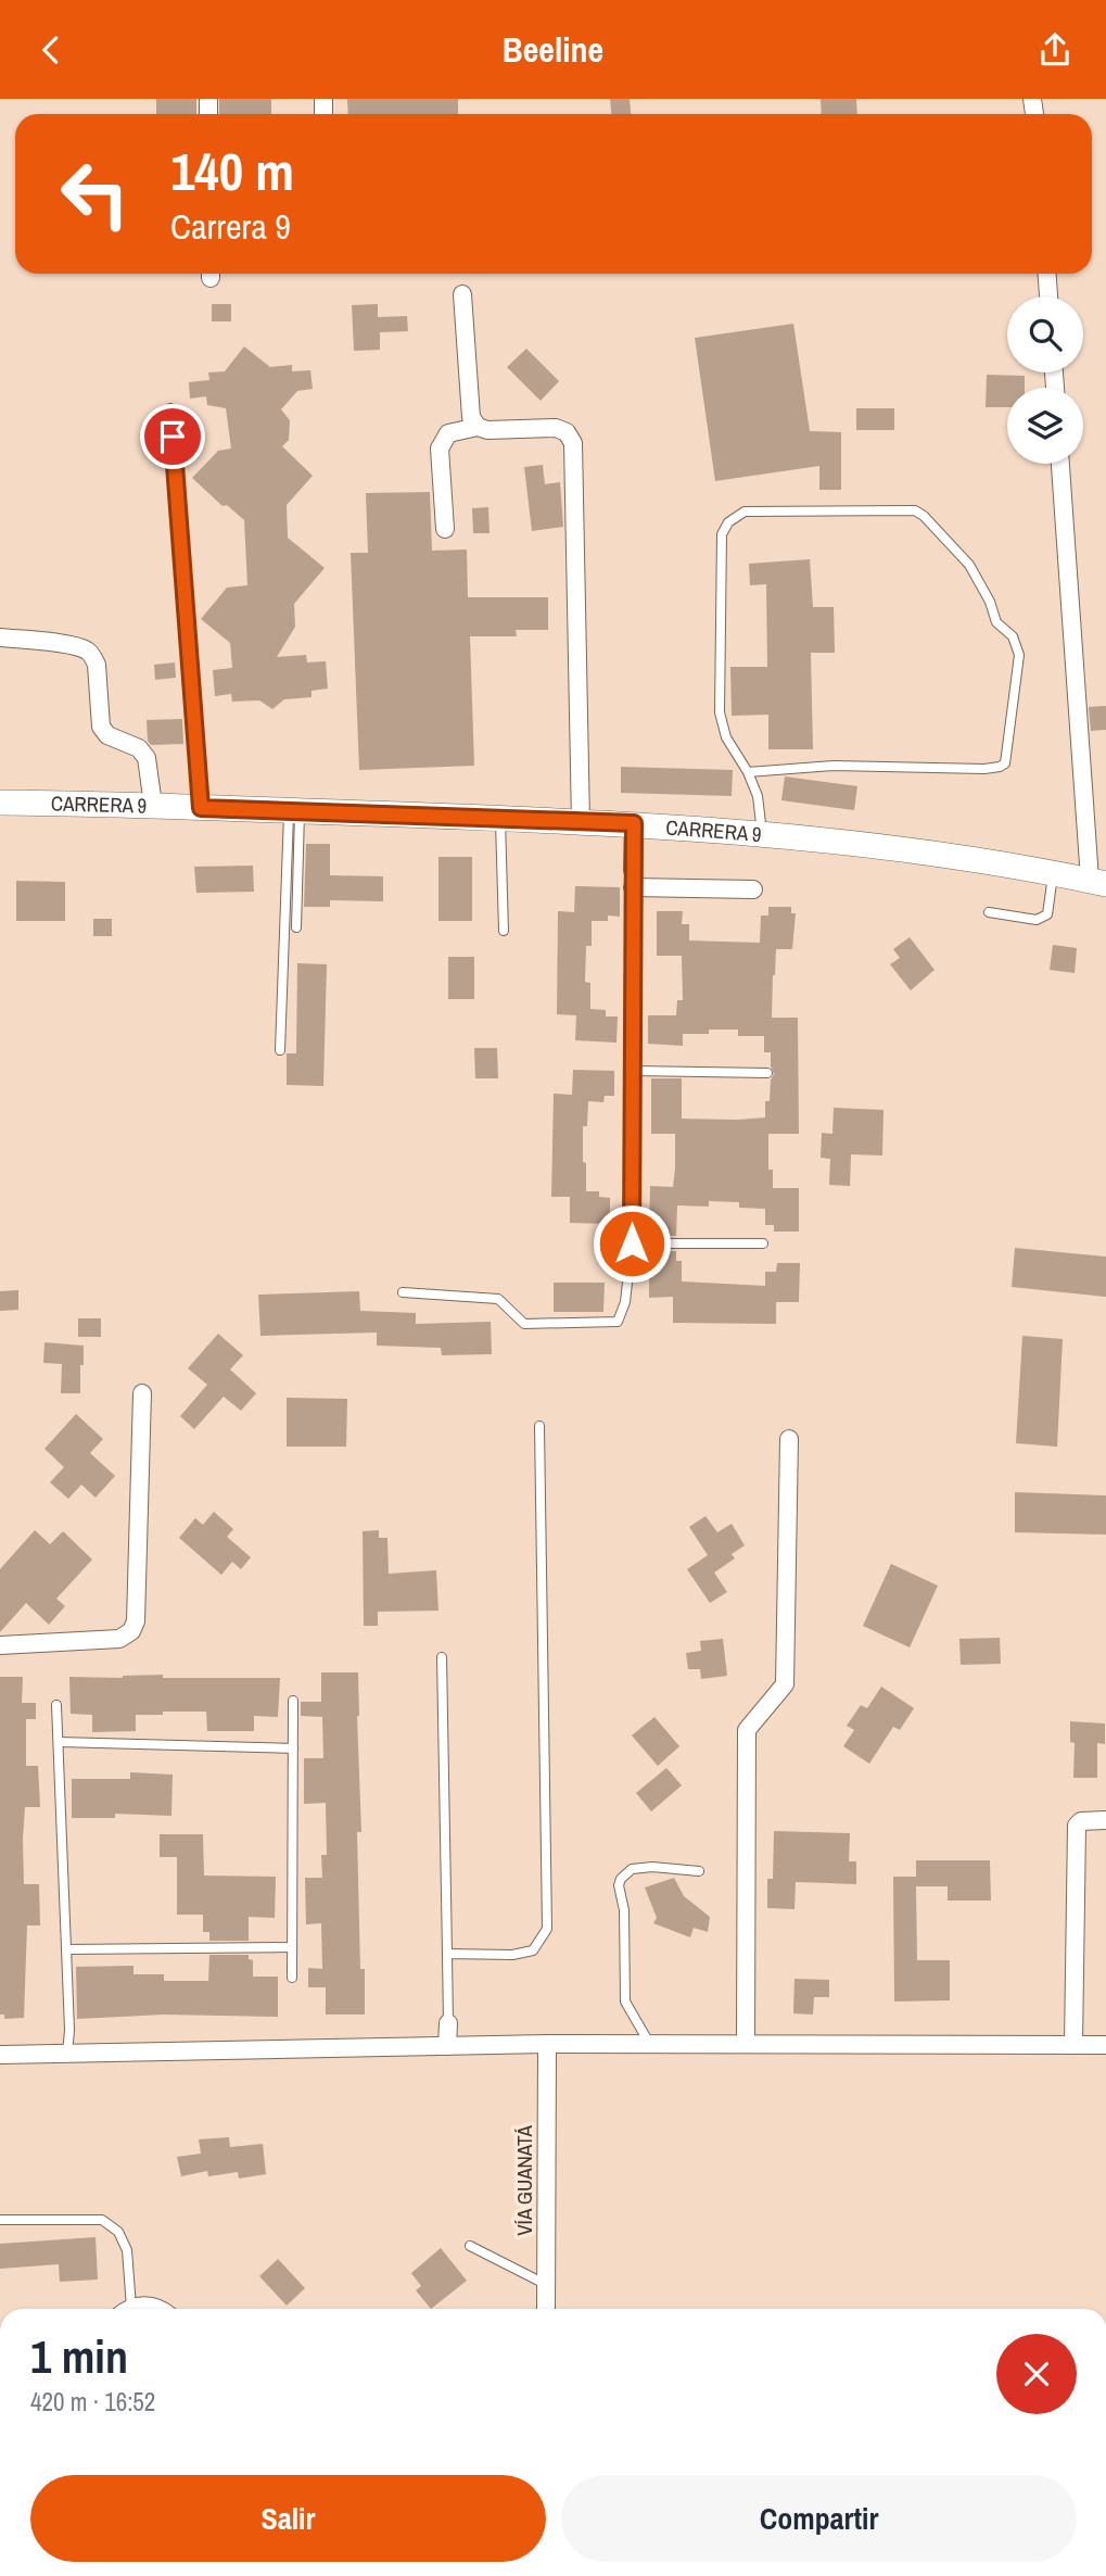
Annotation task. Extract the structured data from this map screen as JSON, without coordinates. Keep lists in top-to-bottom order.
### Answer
{
  "streets": {
    "main road": ["CARRERA 9"],
    "street": ["VÍA GUANATÁ"]
  },
  "page": {
    "header": "Beeline",
    "turn": ["140 m", "Carrera 9"],
    "heading": ["1 min", "420 m · 16:52"],
    "buttons": ["Salir", "Compartir"]
  }
}
